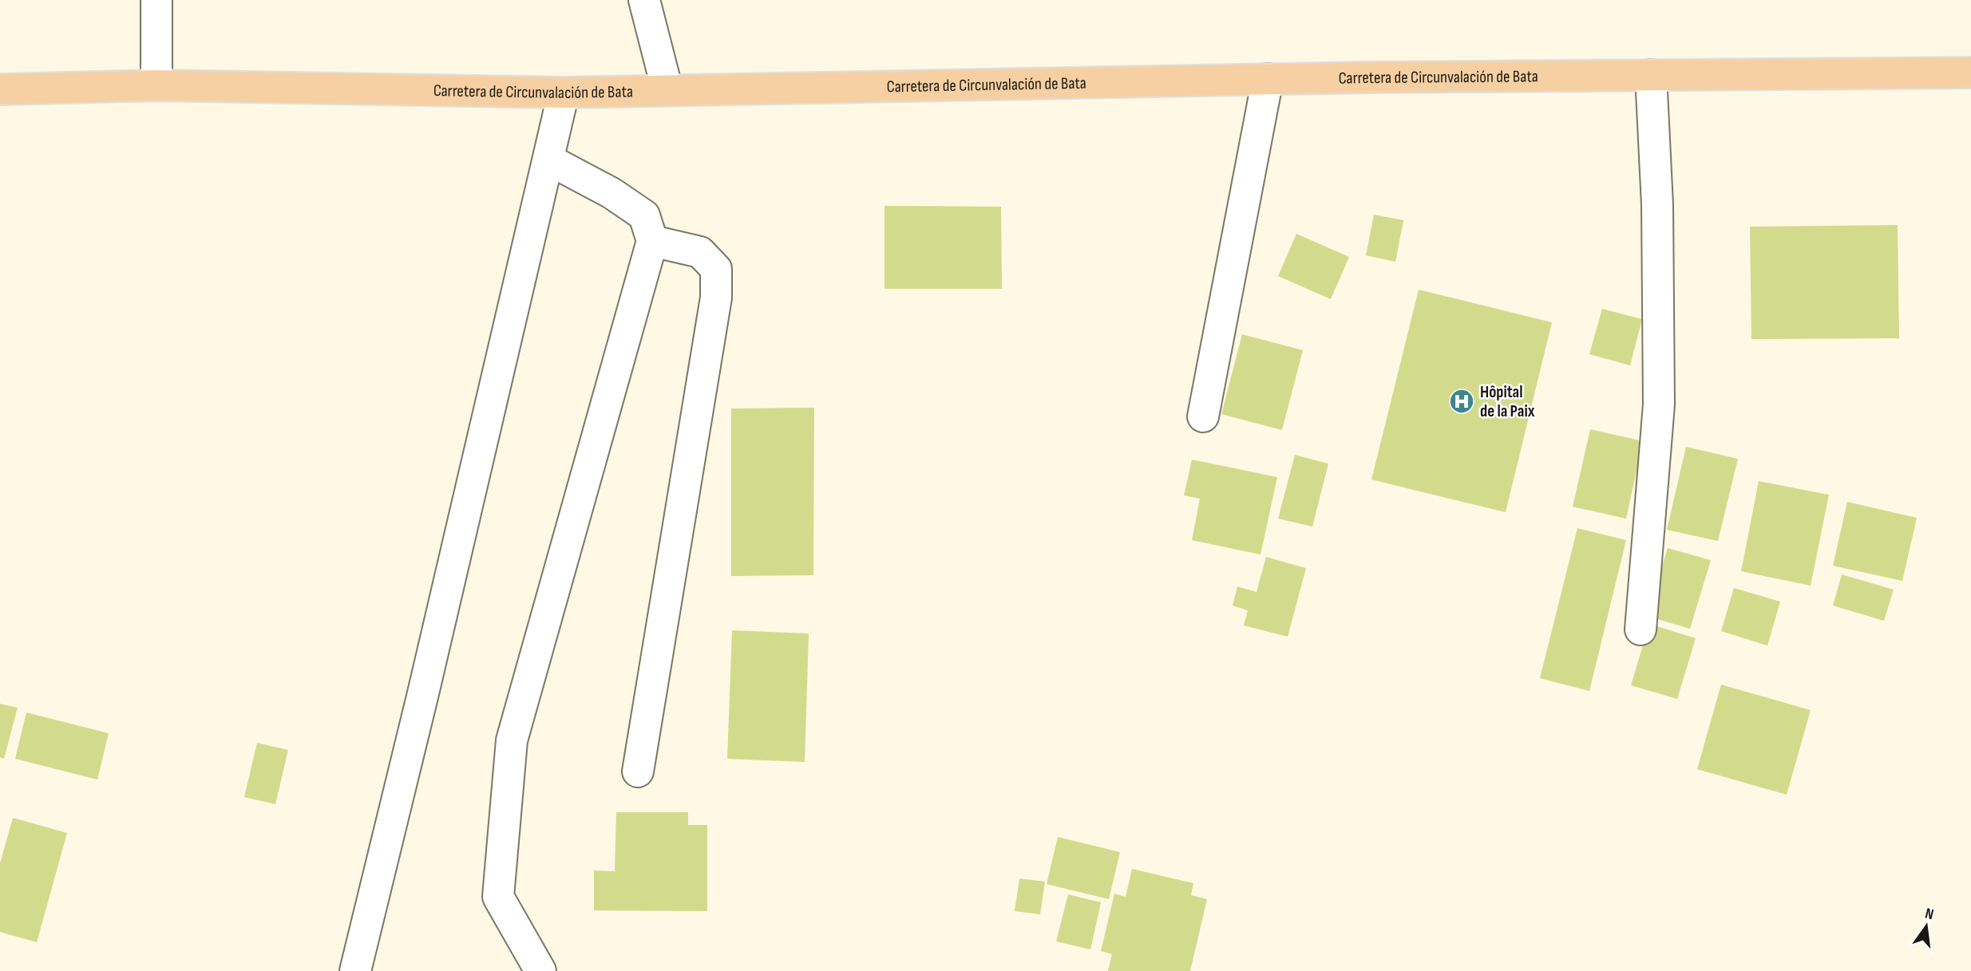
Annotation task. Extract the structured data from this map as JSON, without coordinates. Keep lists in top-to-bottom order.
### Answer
{
  "streets": {
    "main road": ["Carretera de Circunvalación de Bata"]
  },
  "places": {
    "hospital": ["Hôpital de la Paix"]
  },
  "north": "top"
}
